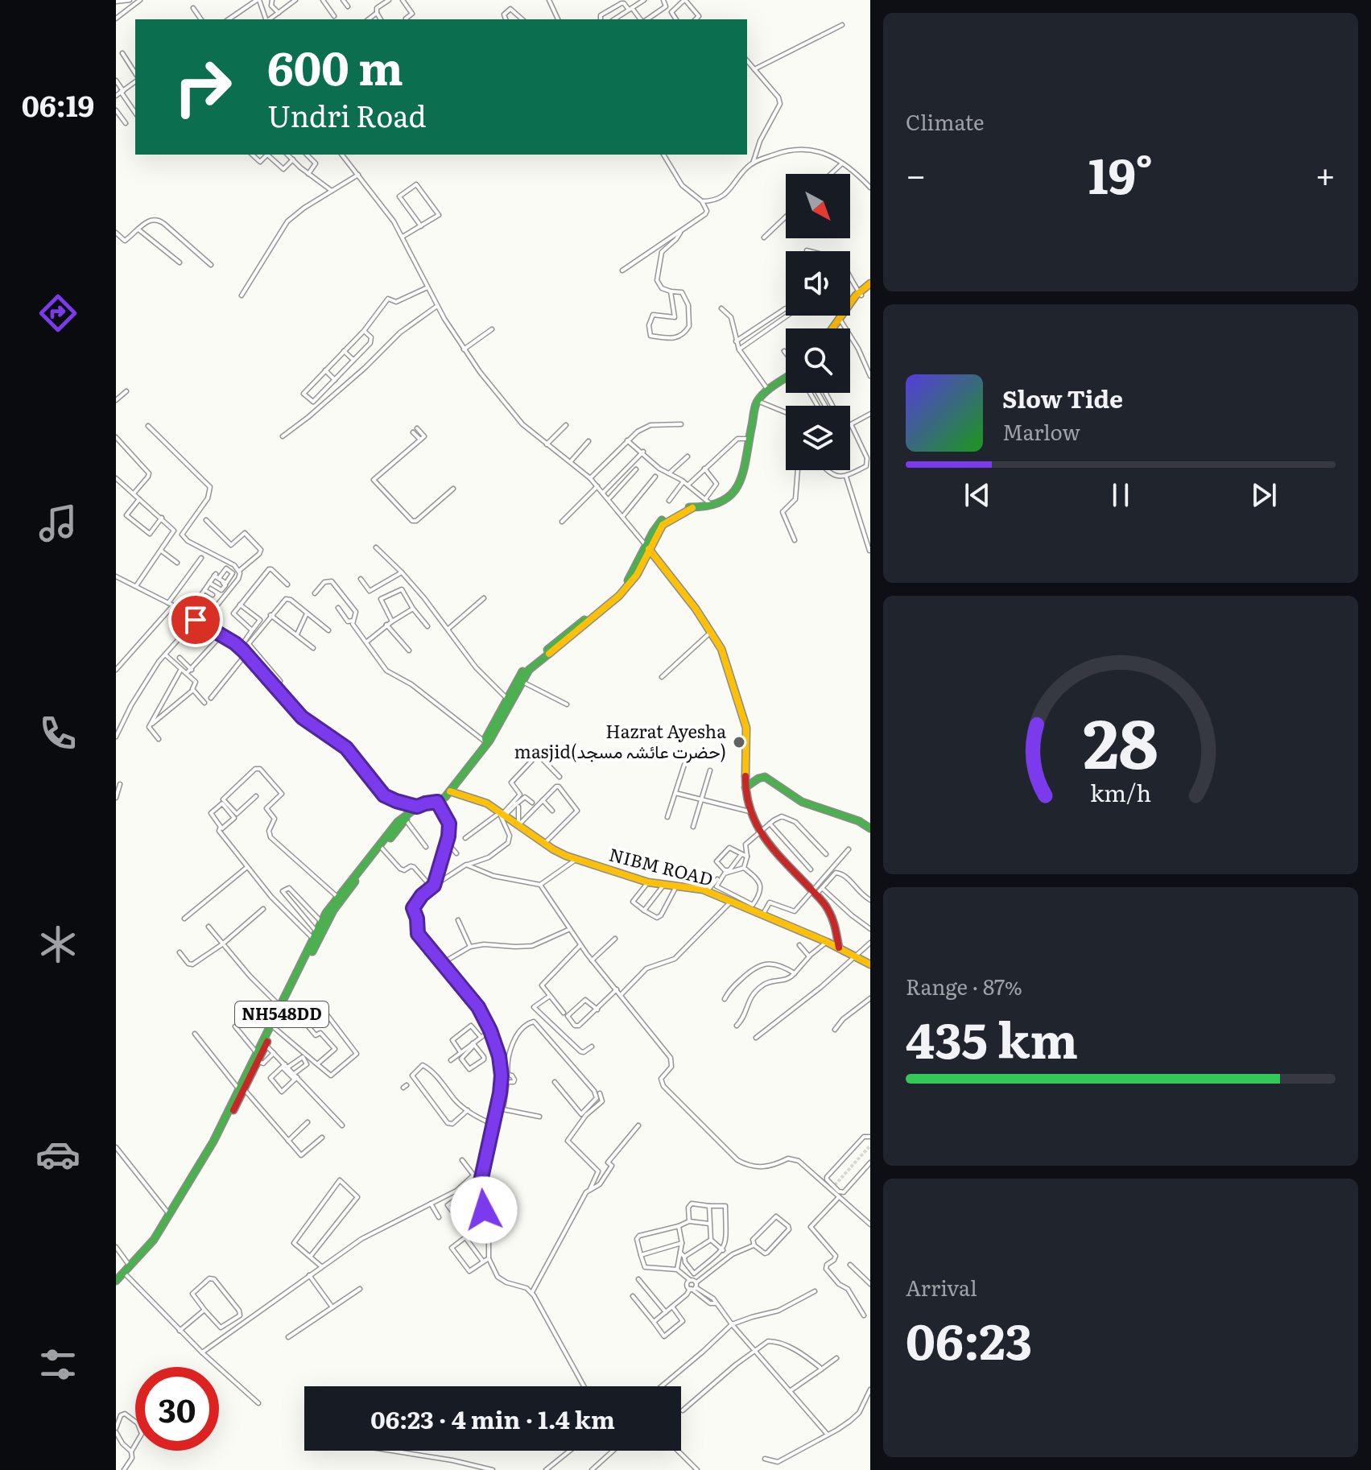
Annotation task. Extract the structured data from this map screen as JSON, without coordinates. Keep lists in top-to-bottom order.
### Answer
{
  "streets": {
    "main road": ["NIBM ROAD", "NH548DD"]
  },
  "crossings": [
    ["NIBM ROAD", "NH548DD"]
  ],
  "places": ["Hazrat Ayesha masjid(حضرت عائشہ مسجد)"],
  "north": "bottom right",
  "page": {
    "tabs": "06:19",
    "tile": [
      "Climate",
      ["Range · 87%", "435 km"],
      ["Arrival", "06:23"]
    ],
    "turn": ["600 m", "Undri Road"],
    "heat": ["−", "19°", "+"],
    "song": ["Slow Tide", "Marlow"],
    "limit": "30",
    "trip": "06:23 · 4 min · 1.4 km",
    "gauge": ["28", "km/h"]
  }
}
